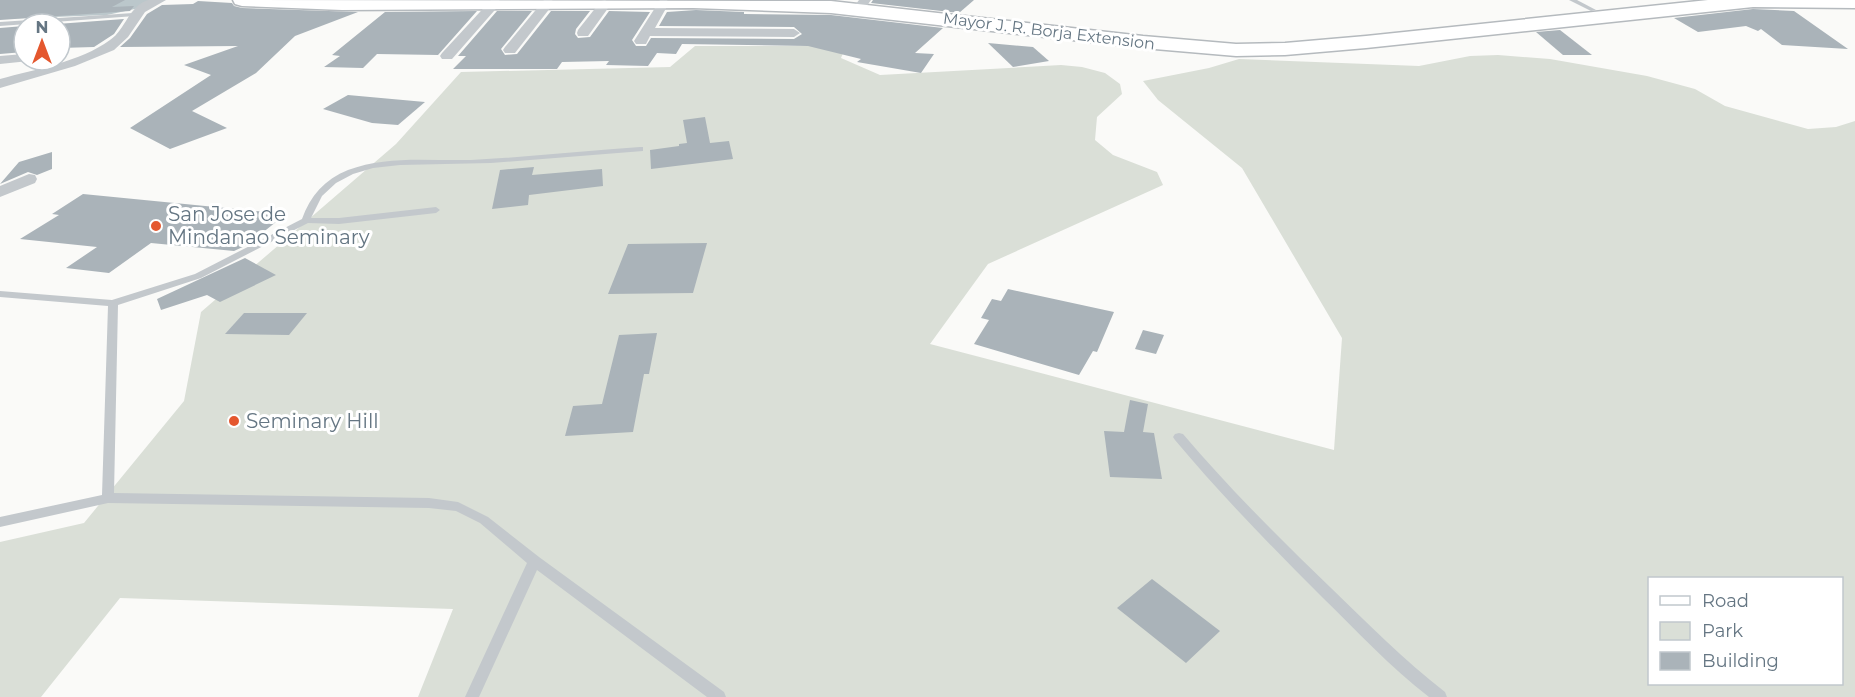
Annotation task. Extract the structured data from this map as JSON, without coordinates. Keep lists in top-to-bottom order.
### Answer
{
  "streets": {
    "main road": ["Mayor J. R. Borja Extension"]
  },
  "places": ["San Jose de Mindanao Seminary", "Seminary Hill"],
  "legend": ["Road", "Park", "Building"],
  "north": "top"
}
